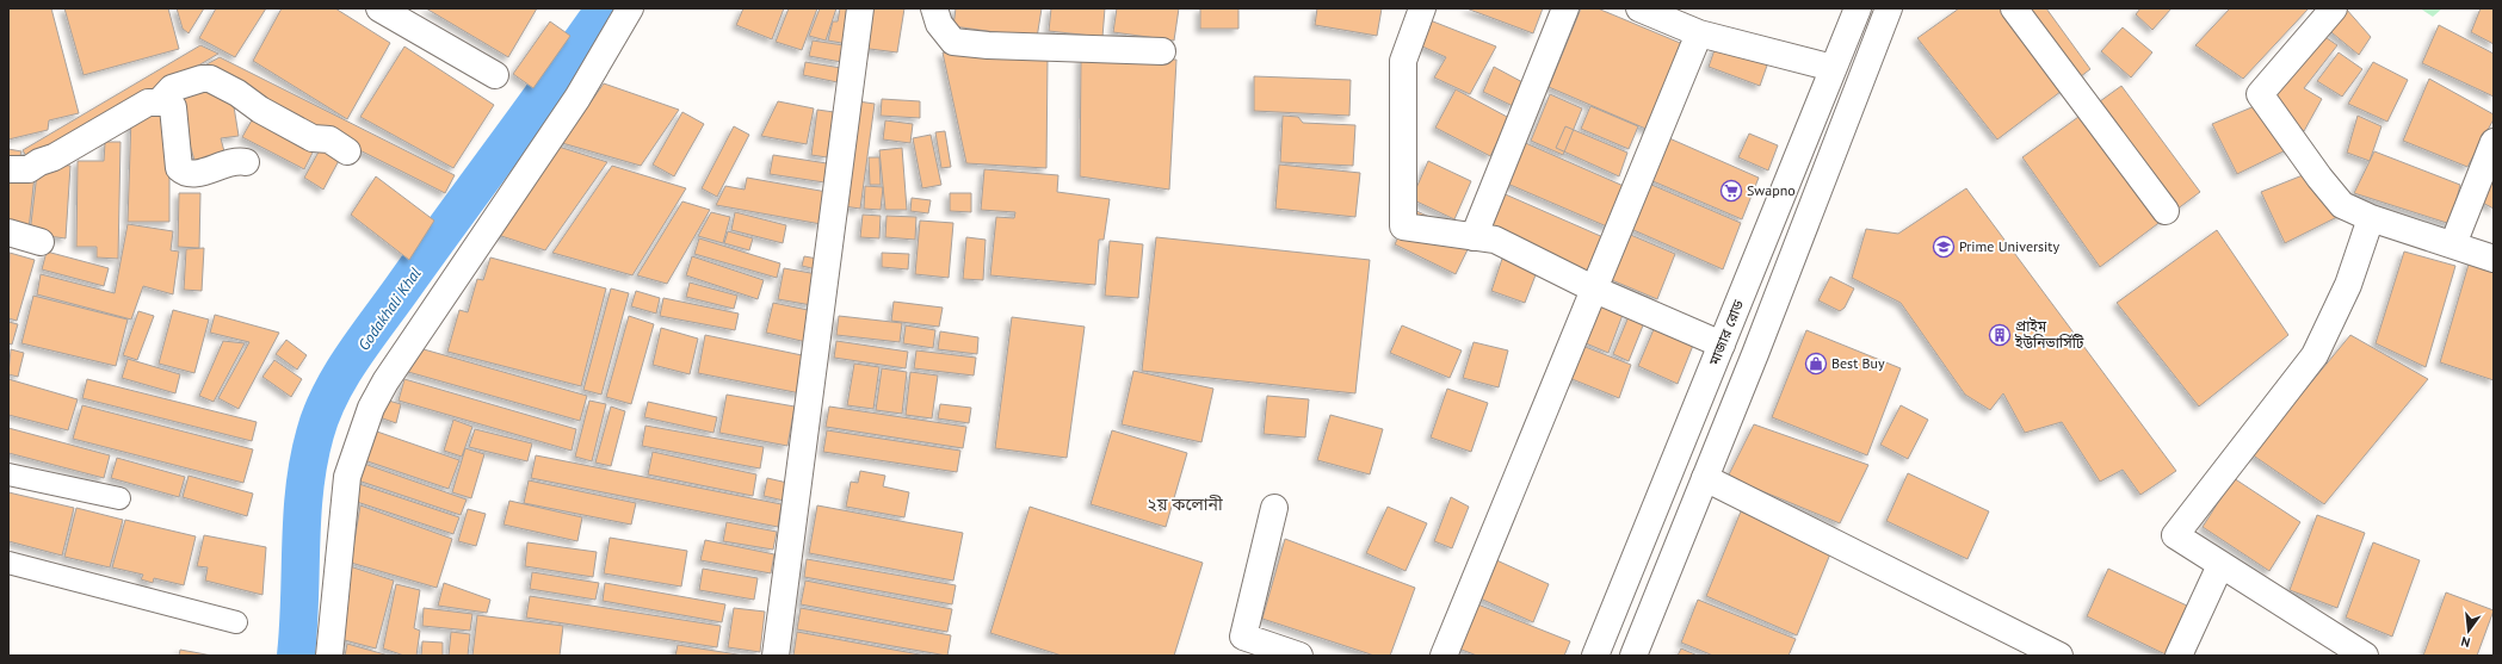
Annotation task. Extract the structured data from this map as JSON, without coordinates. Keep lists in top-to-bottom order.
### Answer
{
  "streets": {
    "street": ["মাজার রোড"]
  },
  "districts": ["২য় কলোনী"],
  "water": ["Godakhali Khal"],
  "places": {
    "supermarket": ["Swapno"],
    "school or university": ["Prime University"],
    "building": ["প্রাইম ইউনিভার্সিটি"],
    "shop": ["Best Buy"]
  },
  "north": "bottom"
}
